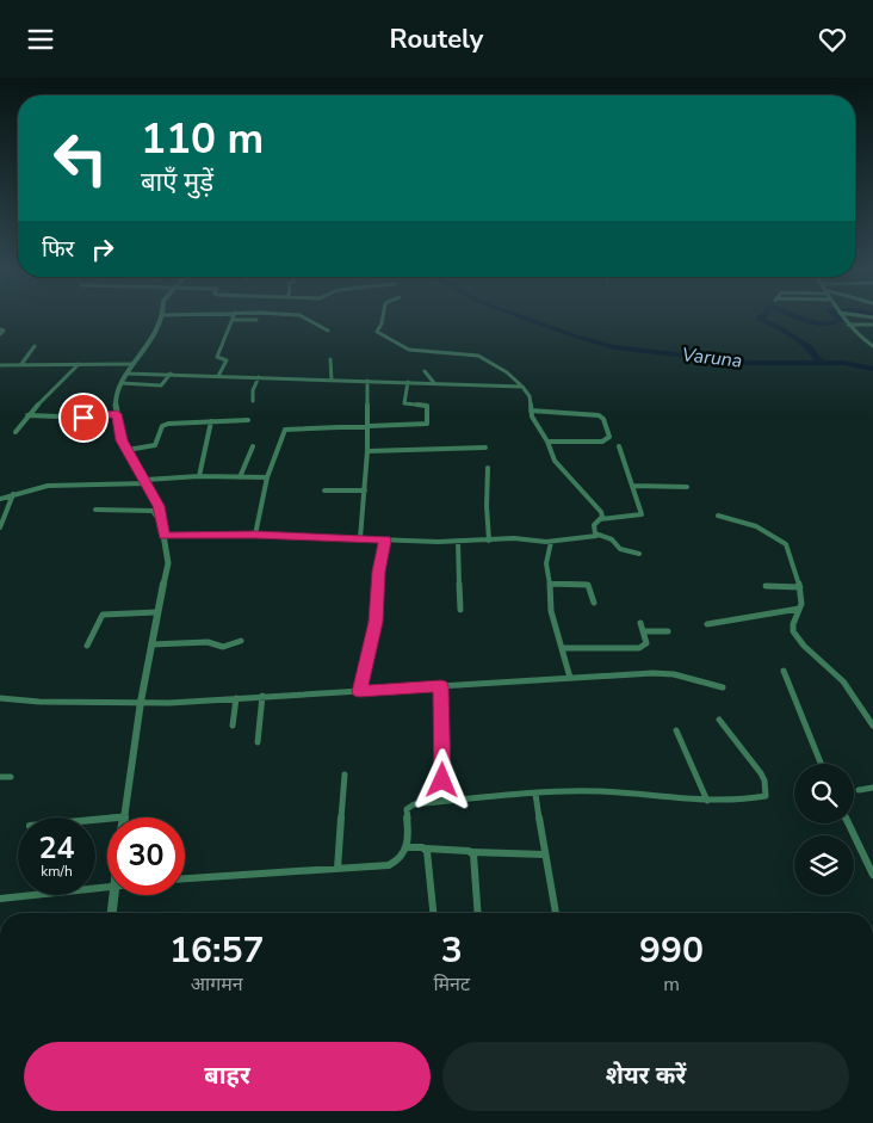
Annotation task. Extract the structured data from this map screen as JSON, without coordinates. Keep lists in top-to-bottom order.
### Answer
{
  "water": ["Varuna"],
  "page": {
    "header": "Routely",
    "turn": ["110 m", "बाएँ मुड़ें"],
    "then": "फिर",
    "speed": "24 km/h",
    "limit": "30",
    "eta": [
      "16:57",
      "आगमन",
      "3",
      "मिनट",
      "990",
      "m"
    ],
    "buttons": ["बाहर", "शेयर करें"]
  }
}
